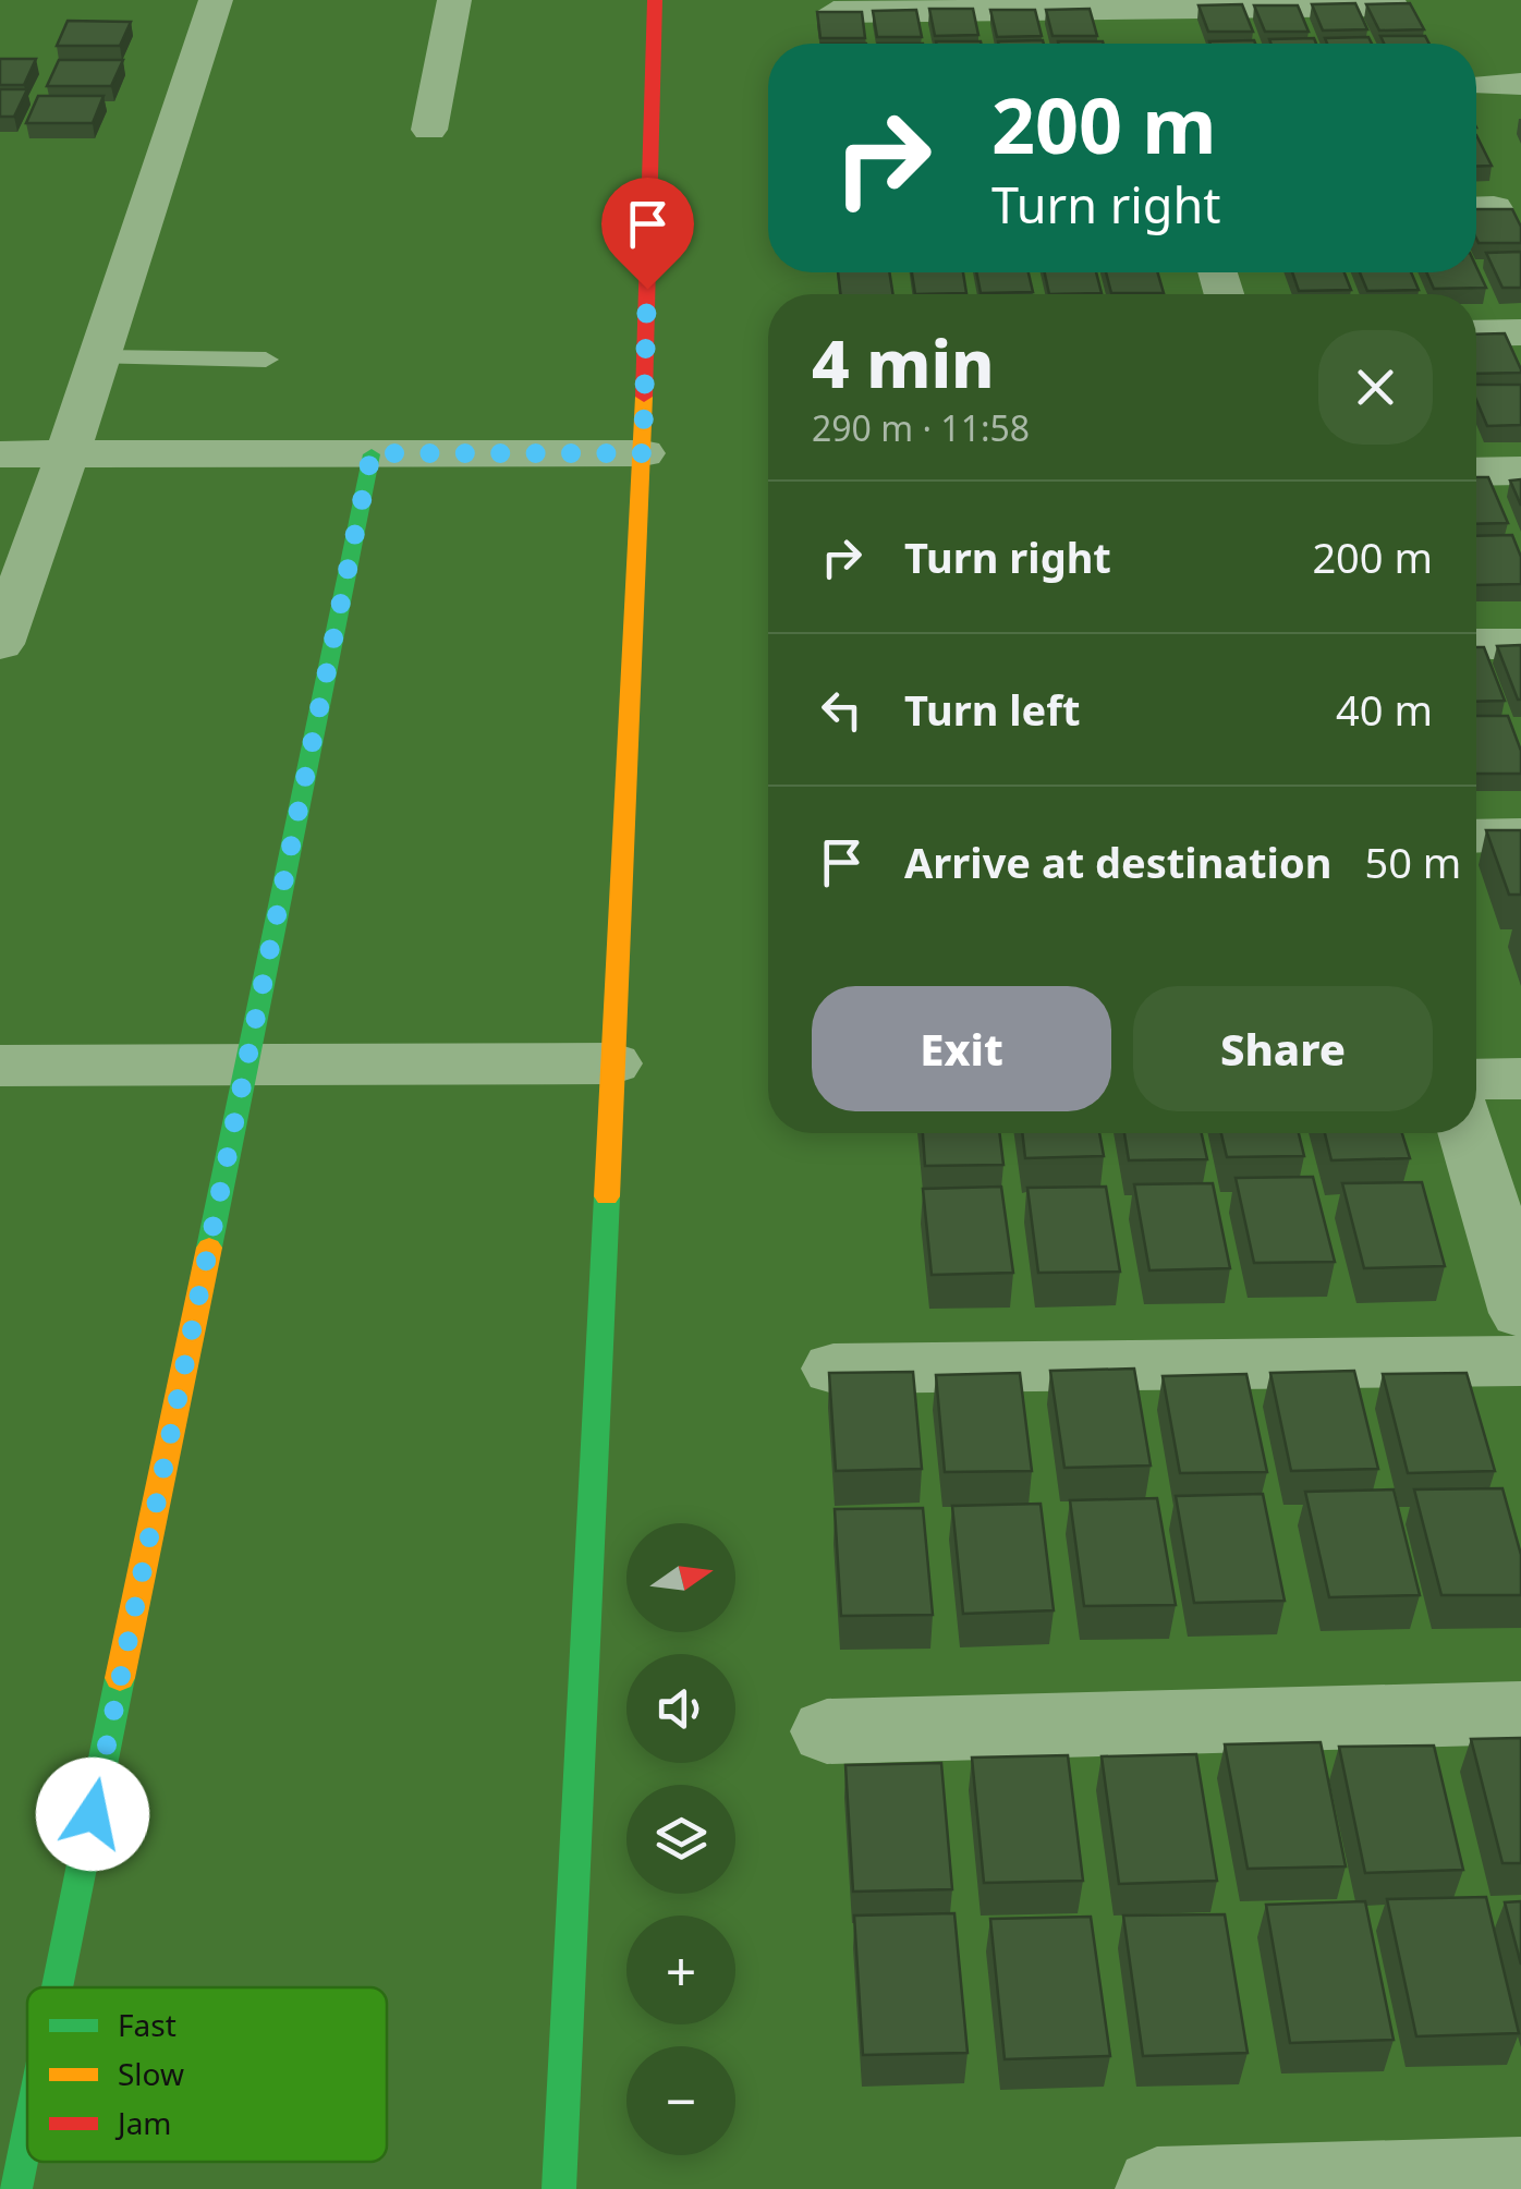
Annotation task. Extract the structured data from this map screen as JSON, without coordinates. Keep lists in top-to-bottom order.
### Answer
{
  "legend": ["Fast", "Slow", "Jam"],
  "north": "right",
  "page": {
    "turn": ["200 m", "Turn right"],
    "heading": ["4 min", "290 m · 11:58"],
    "list": [
      {
        "name": "Turn right",
        "value": "200 m"
      },
      {
        "name": "Turn left",
        "value": "40 m"
      },
      {
        "name": "Arrive at destination",
        "value": "50 m"
      }
    ],
    "buttons": ["Exit", "Share"],
    "map_buttons": ["+", "−"]
  }
}
